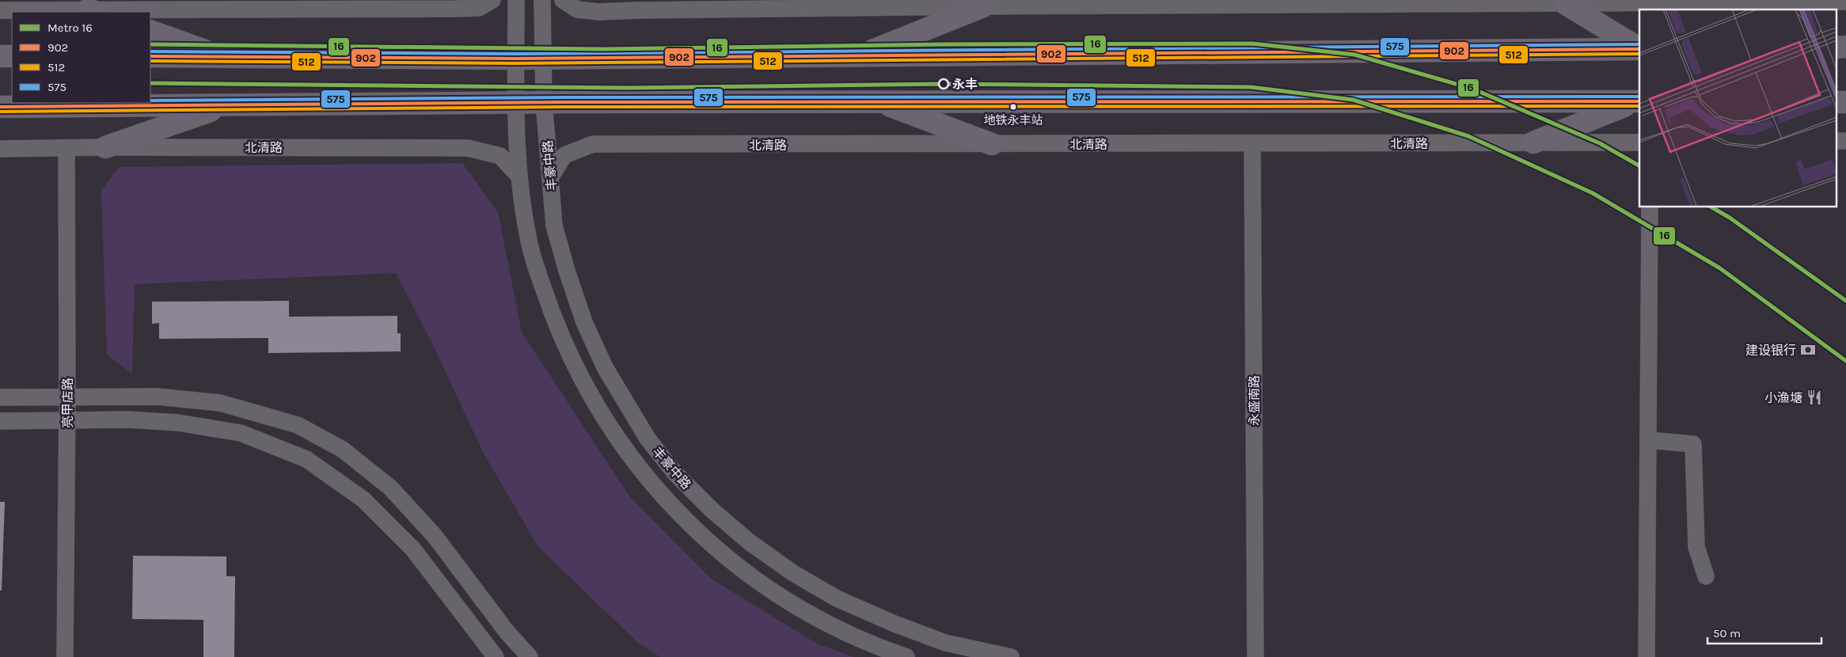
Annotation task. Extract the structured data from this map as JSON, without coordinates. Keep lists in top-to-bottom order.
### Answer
{
  "streets": {
    "street": [
      "北清路",
      "丰豪中路",
      "永盛南路",
      "亮甲店路"
    ]
  },
  "crossings": [
    ["北清路", "丰豪中路"],
    ["北清路", "永盛南路"],
    ["北清路", "亮甲店路"]
  ],
  "places": {
    "other": ["永丰", "地铁永丰站"],
    "bank": ["建设银行"],
    "restaurant": ["小渔塘"]
  },
  "lines": [
    "metro line 16",
    "transit line 575",
    "transit line 902",
    "transit line 512"
  ],
  "legend": [
    "Metro 16",
    "902",
    "512",
    "575"
  ],
  "scale_bar": "50 m"
}
